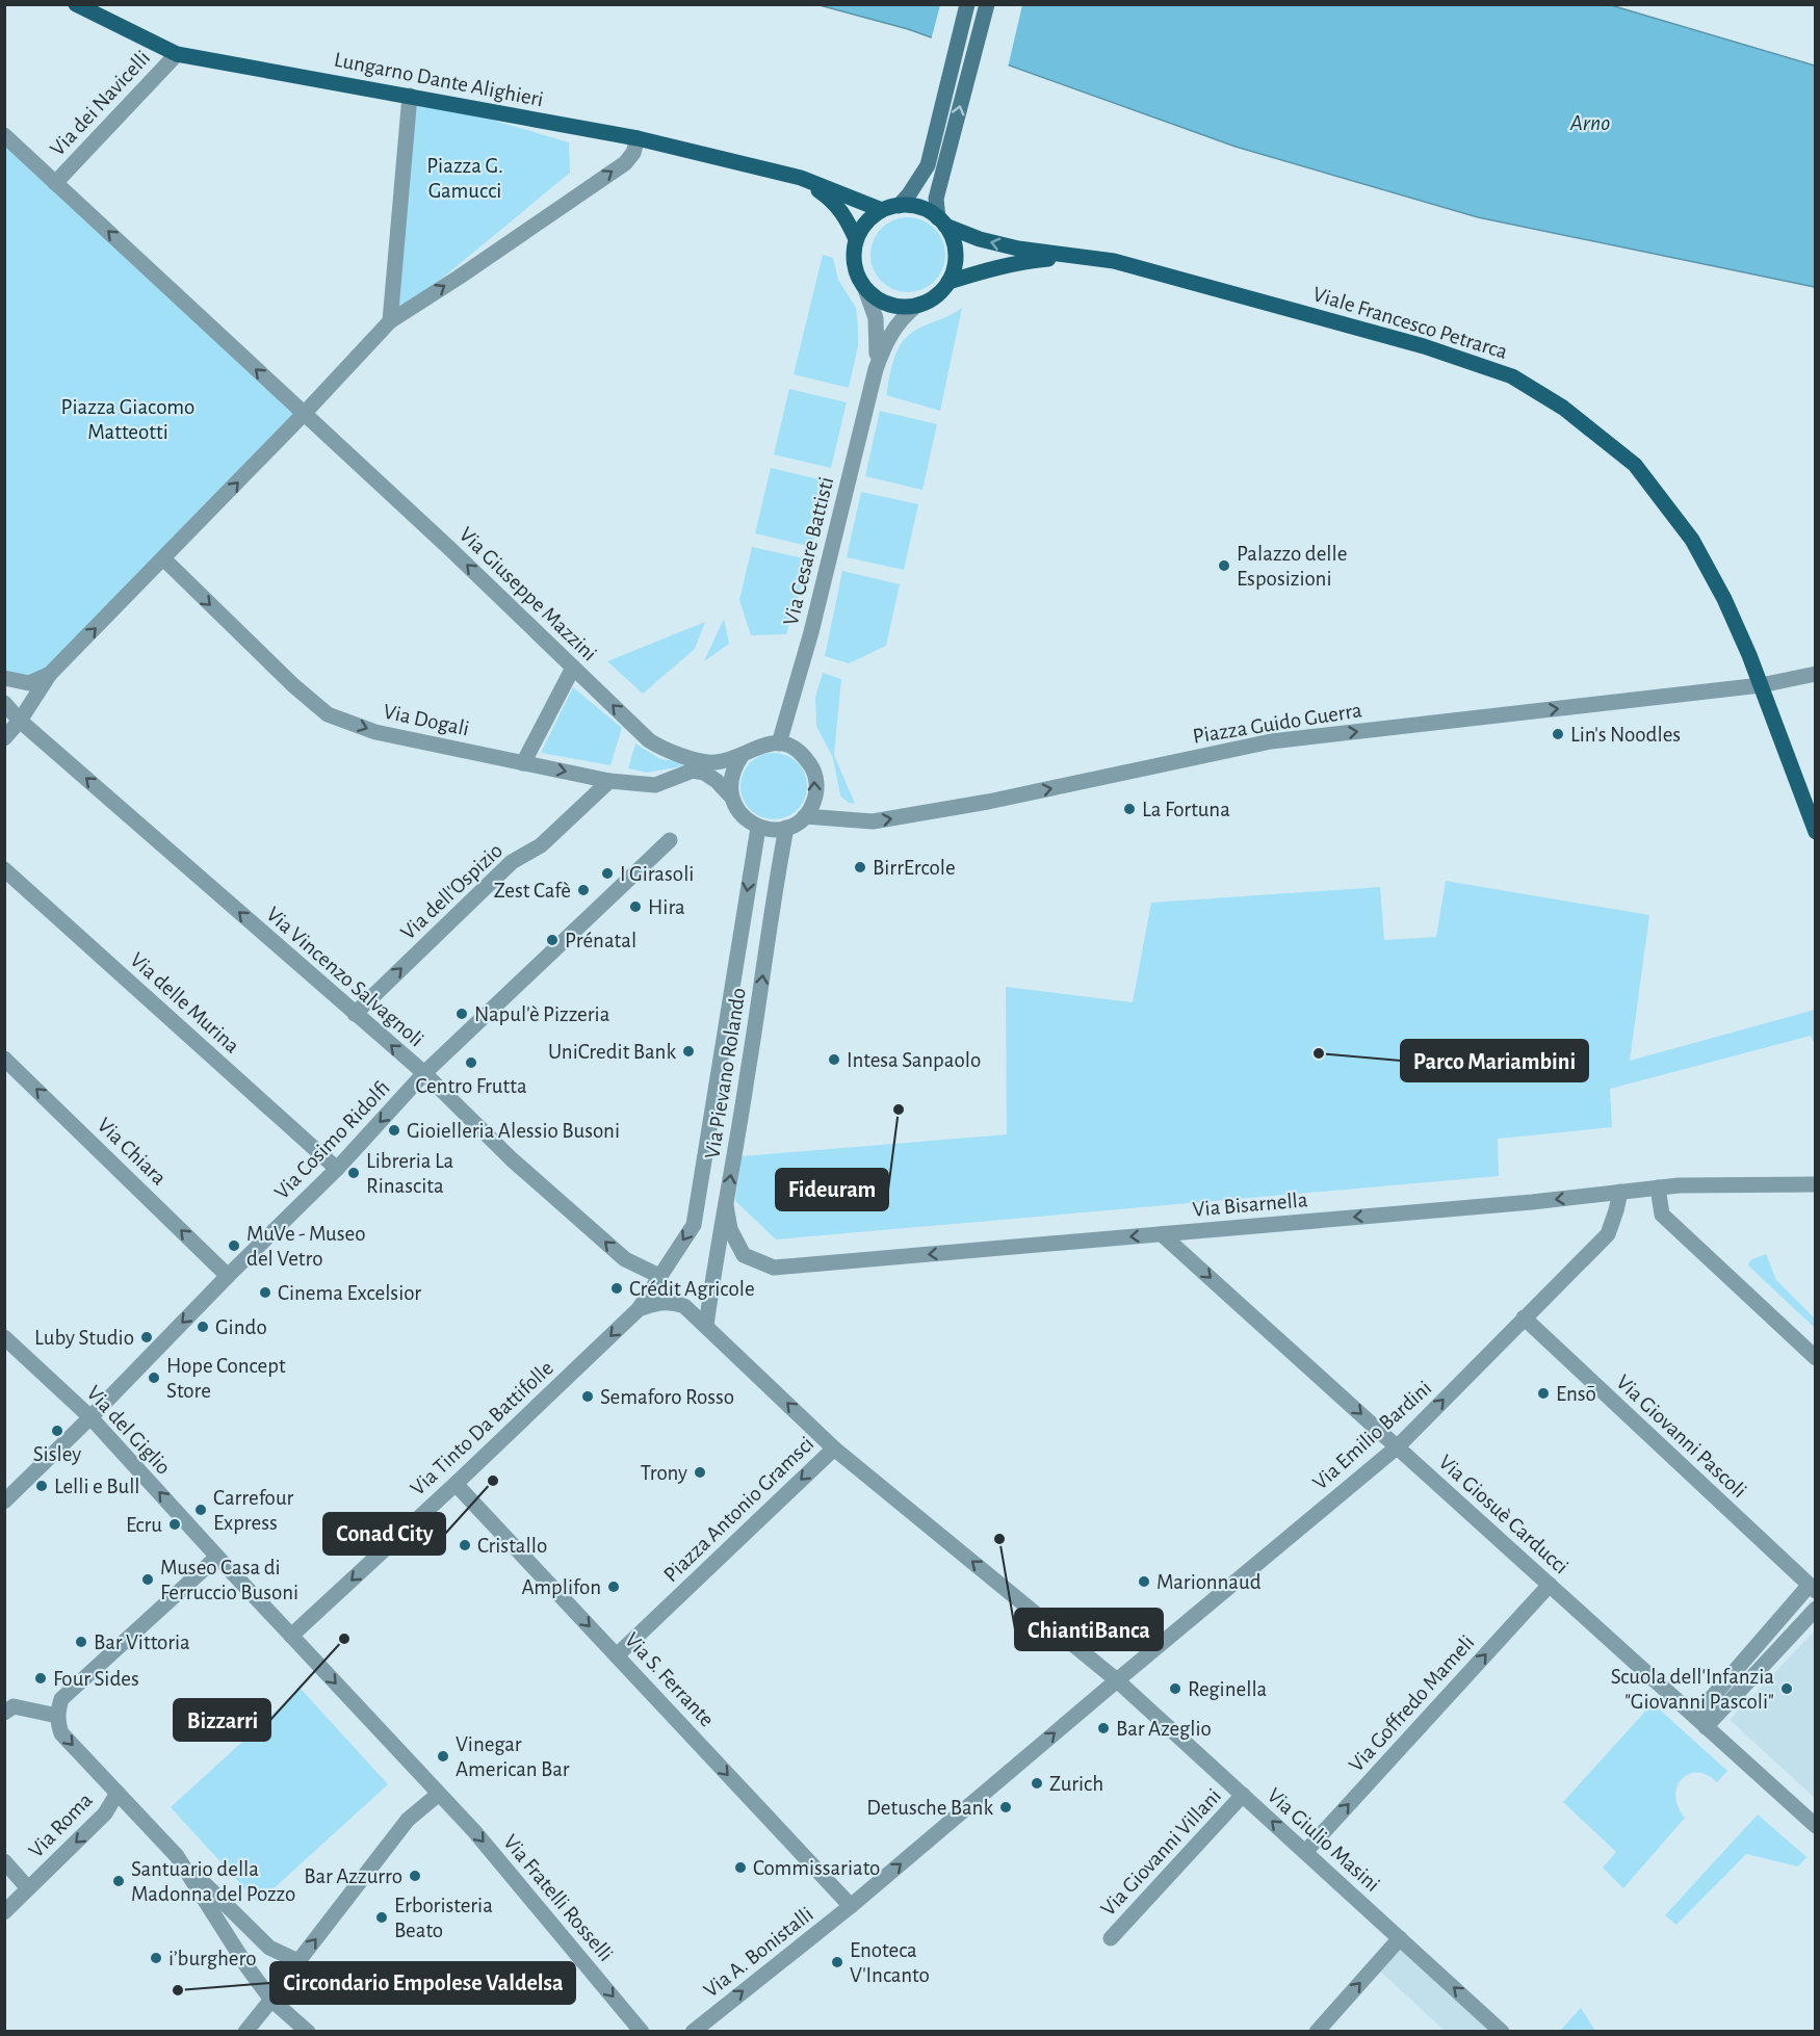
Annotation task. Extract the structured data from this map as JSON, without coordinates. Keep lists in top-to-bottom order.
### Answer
{
  "streets": {
    "main road": ["Lungarno Dante Alighieri", "Viale Francesco Petrarca"],
    "street": [
      "Via dei Navicelli",
      "Via Cesare Battisti",
      "Via Giuseppe Mazzini",
      "Via Dogali",
      "Piazza Guido Guerra",
      "Via dell'Ospizio",
      "Via Vincenzo Salvagnoli",
      "Via delle Murina",
      "Via Pievano Rolando",
      "Via Cosimo Ridolfi",
      "Via Chiara",
      "Via Bisarnella",
      "Via Tinto Da Battifolle",
      "Via del Giglio",
      "Via Emilio Bardini",
      "Via Giovanni Pascoli",
      "Piazza Antonio Gramsci",
      "Via Giosuè Carducci",
      "Via S. Ferrante",
      "Via Goffredo Mameli",
      "Via Roma",
      "Via Giulio Masini",
      "Via Giovanni Villani",
      "Via Fratelli Rosselli",
      "Via A. Bonistalli"
    ]
  },
  "crossings": [
    ["Lungarno Dante Alighieri", "Via dei Navicelli"],
    ["Lungarno Dante Alighieri", "Viale Francesco Petrarca"],
    ["Lungarno Dante Alighieri", "Via Cesare Battisti"],
    ["Viale Francesco Petrarca", "Via Cesare Battisti"],
    ["Viale Francesco Petrarca", "Piazza Guido Guerra"],
    ["Via Cesare Battisti", "Via Giuseppe Mazzini"],
    ["Via Cesare Battisti", "Via Dogali"],
    ["Via Cesare Battisti", "Piazza Guido Guerra"],
    ["Via Cesare Battisti", "Via Pievano Rolando"],
    ["Via Giuseppe Mazzini", "Via Dogali"],
    ["Via Giuseppe Mazzini", "Piazza Guido Guerra"],
    ["Via Giuseppe Mazzini", "Via Pievano Rolando"],
    ["Via Dogali", "Piazza Guido Guerra"],
    ["Via Dogali", "Via dell'Ospizio"],
    ["Via Dogali", "Via Pievano Rolando"],
    ["Piazza Guido Guerra", "Via Pievano Rolando"],
    ["Via dell'Ospizio", "Via Vincenzo Salvagnoli"],
    ["Via Vincenzo Salvagnoli", "Via Pievano Rolando"],
    ["Via Vincenzo Salvagnoli", "Via Cosimo Ridolfi"],
    ["Via delle Murina", "Via Cosimo Ridolfi"],
    ["Via Pievano Rolando", "Via Bisarnella"],
    ["Via Pievano Rolando", "Via Tinto Da Battifolle"],
    ["Via Cosimo Ridolfi", "Via Chiara"],
    ["Via Cosimo Ridolfi", "Via del Giglio"],
    ["Via Bisarnella", "Via Emilio Bardini"],
    ["Via Bisarnella", "Via Giosuè Carducci"],
    ["Via Tinto Da Battifolle", "Via del Giglio"],
    ["Via Tinto Da Battifolle", "Via S. Ferrante"],
    ["Via Tinto Da Battifolle", "Via Fratelli Rosselli"],
    ["Via del Giglio", "Via Fratelli Rosselli"],
    ["Via Emilio Bardini", "Via Giovanni Pascoli"],
    ["Via Emilio Bardini", "Piazza Antonio Gramsci"],
    ["Via Emilio Bardini", "Via Giosuè Carducci"],
    ["Via Emilio Bardini", "Via Giulio Masini"],
    ["Via Giovanni Pascoli", "Via Giosuè Carducci"],
    ["Piazza Antonio Gramsci", "Via S. Ferrante"],
    ["Piazza Antonio Gramsci", "Via Giulio Masini"],
    ["Via Giosuè Carducci", "Via Goffredo Mameli"],
    ["Via S. Ferrante", "Via A. Bonistalli"],
    ["Via Goffredo Mameli", "Via Giulio Masini"],
    ["Via Giulio Masini", "Via Giovanni Villani"]
  ],
  "one_way": [
    "Via Giuseppe Mazzini",
    "Via Dogali",
    "Piazza Guido Guerra",
    "Via dell'Ospizio",
    "Via Vincenzo Salvagnoli",
    "Via Chiara",
    "Via Bisarnella",
    "Via Tinto Da Battifolle",
    "Via del Giglio",
    "Via Giosuè Carducci",
    "Via S. Ferrante",
    "Via Goffredo Mameli",
    "Via Roma",
    "Via Giulio Masini",
    "Via Fratelli Rosselli",
    "Via A. Bonistalli"
  ],
  "water": ["Arno"],
  "parks": ["Piazza G. Gamucci", "Piazza Giacomo Matteotti"],
  "places": [
    "Palazzo delle Esposizioni",
    "Lin's Noodles",
    "La Fortuna",
    "BirrErcole",
    "I Girasoli",
    "Zest Cafè",
    "Hira",
    "Prénatal",
    "Napul'è Pizzeria",
    "UniCredit Bank",
    "Parco Mariambini",
    "Intesa Sanpaolo",
    "Centro Frutta",
    "Fideuram",
    "Gioielleria Alessio Busoni",
    "Libreria La Rinascita",
    "MuVe - Museo del Vetro",
    "Crédit Agricole",
    "Cinema Excelsior",
    "Gindo",
    "Luby Studio",
    "Hope Concept Store",
    "Ensō",
    "Semaforo Rosso",
    "Sisley",
    "Trony",
    "Conad City",
    "Lelli e Bull",
    "Carrefour Express",
    "Ecru",
    "ChiantiBanca",
    "Cristallo",
    "Museo Casa di Ferruccio Busoni",
    "Marionnaud",
    "Amplifon",
    "Bizzarri",
    "Bar Vittoria",
    "Four Sides",
    "Reginella",
    "Scuola dell'Infanzia \"Giovanni Pascoli\"",
    "Bar Azeglio",
    "Vinegar American Bar",
    "Zurich",
    "Detusche Bank",
    "Commissariato",
    "Bar Azzurro",
    "Santuario della Madonna del Pozzo",
    "Erboristeria Beato",
    "i’burghero",
    "Enoteca V'Incanto",
    "Circondario Empolese Valdelsa"
  ]
}
